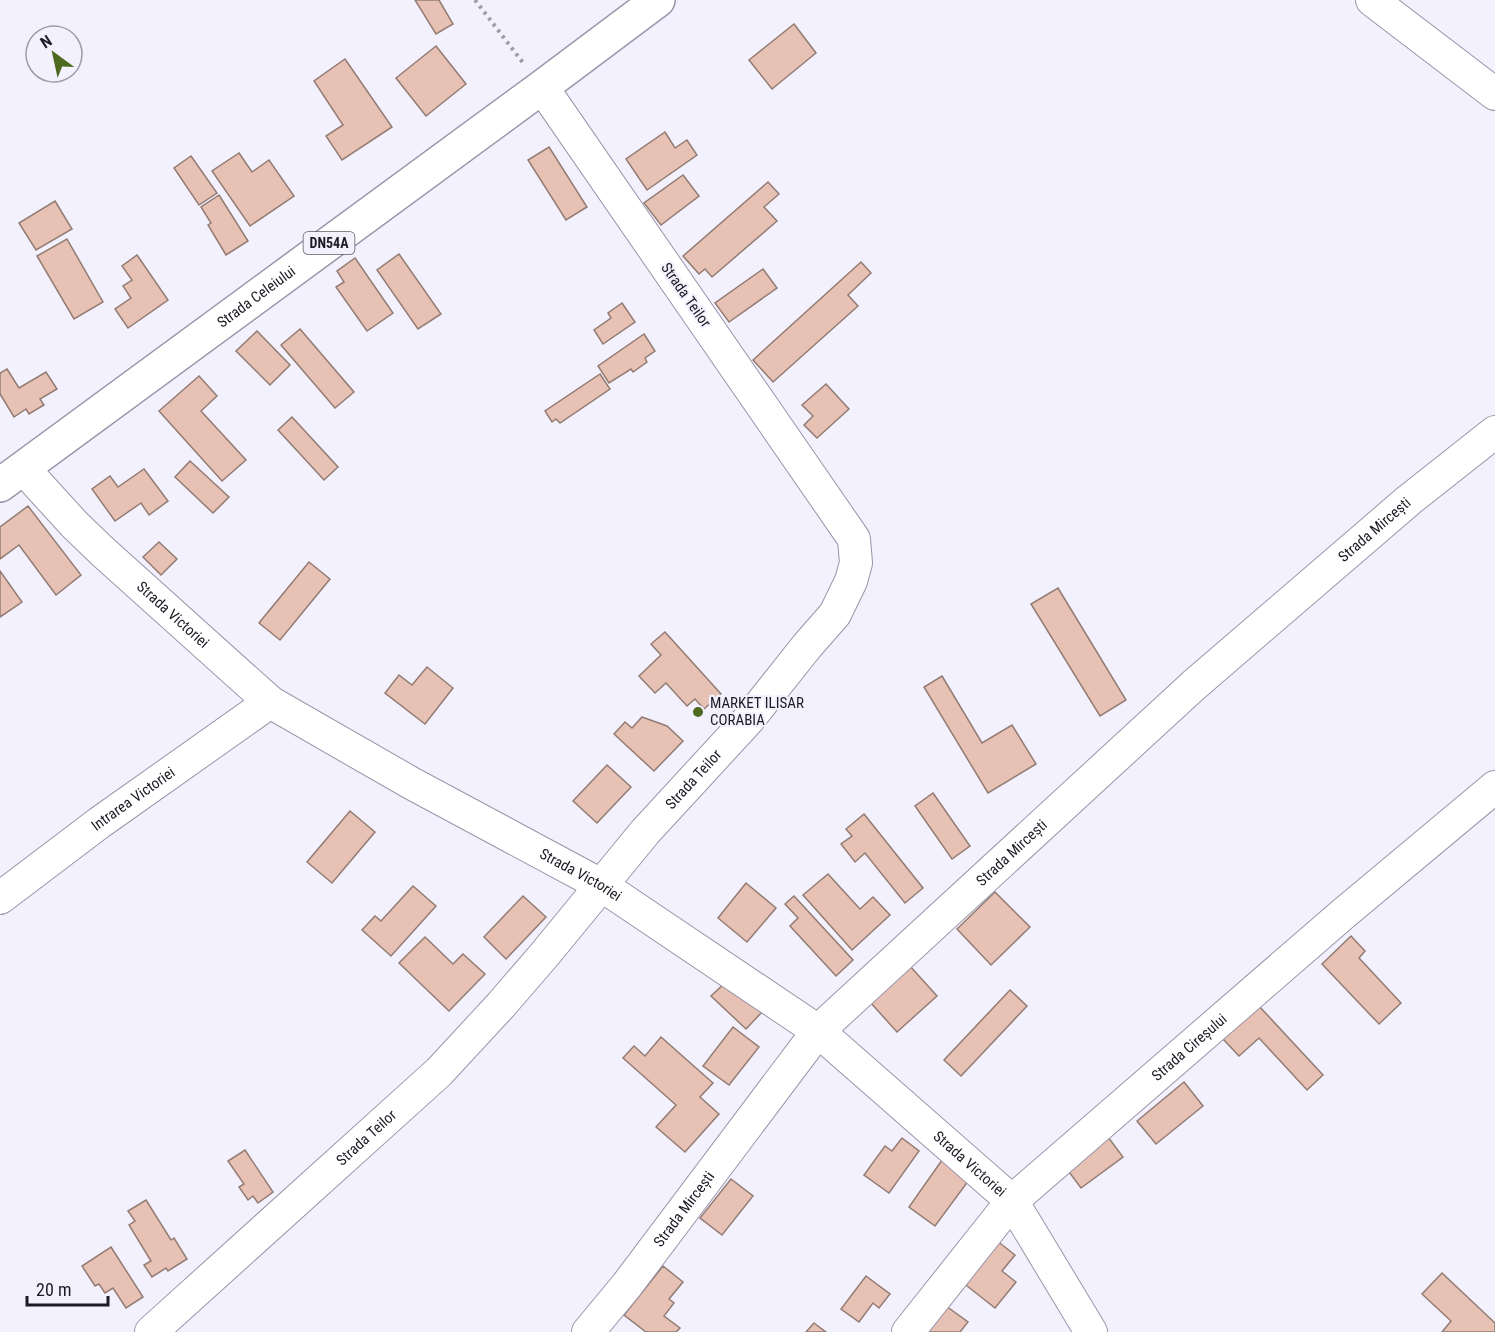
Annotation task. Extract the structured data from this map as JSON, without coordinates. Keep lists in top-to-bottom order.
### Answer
{
  "streets": {
    "main road": ["DN54A", "Strada Celeiului"],
    "street": [
      "Strada Teilor",
      "Strada Mircești",
      "Strada Victoriei",
      "Intrarea Victoriei",
      "Strada Cireșului"
    ]
  },
  "crossings": [
    ["Strada Teilor", "Strada Celeiului"],
    ["Strada Teilor", "Strada Victoriei"],
    ["Strada Celeiului", "Strada Victoriei"],
    ["Strada Mircești", "Strada Victoriei"],
    ["Strada Victoriei", "Intrarea Victoriei"],
    ["Strada Victoriei", "Strada Cireșului"]
  ],
  "places": ["MARKET ILISAR CORABIA"],
  "scale_bar": "20 m",
  "north": "top left"
}
